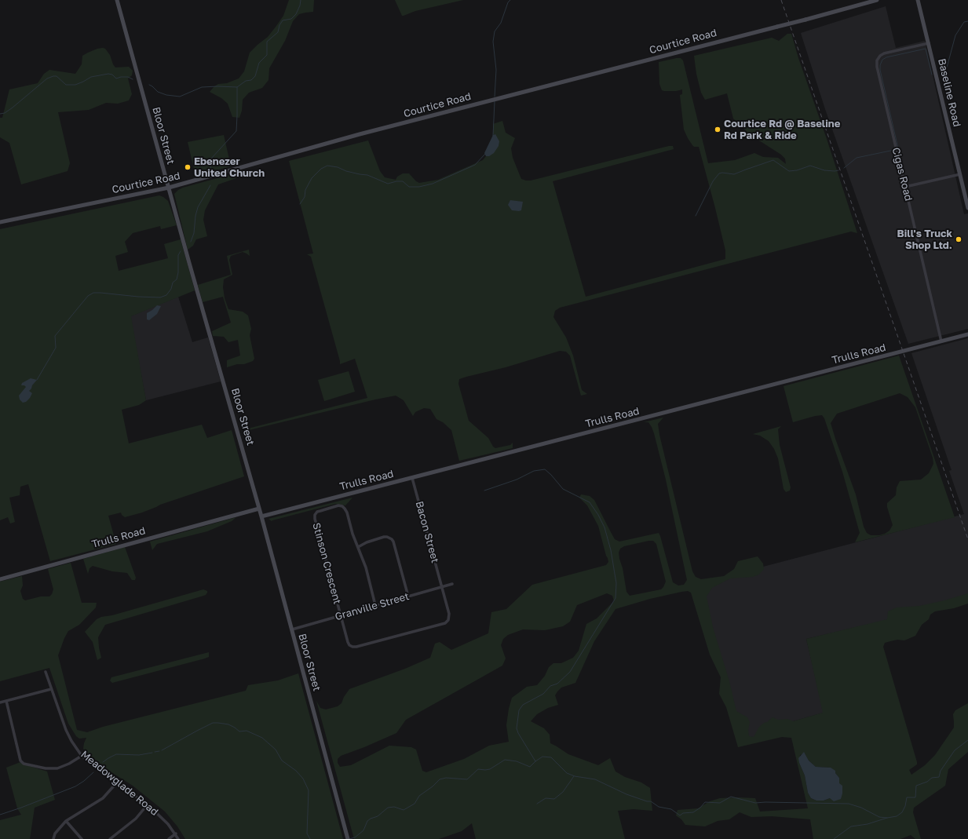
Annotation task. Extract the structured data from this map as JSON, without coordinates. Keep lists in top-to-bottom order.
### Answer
{
  "streets": {
    "main road": [
      "Courtice Road",
      "Baseline Road",
      "Bloor Street",
      "Trulls Road"
    ],
    "street": [
      "Cigas Road",
      "Bacon Street",
      "Stinson Crescent",
      "Granville Street",
      "Meadowglade Road"
    ]
  },
  "crossings": [
    ["Courtice Road", "Bloor Street"],
    ["Baseline Road", "Cigas Road"],
    ["Bloor Street", "Trulls Road"],
    ["Bloor Street", "Granville Street"],
    ["Cigas Road", "Trulls Road"],
    ["Trulls Road", "Bacon Street"],
    ["Bacon Street", "Stinson Crescent"],
    ["Bacon Street", "Granville Street"],
    ["Stinson Crescent", "Granville Street"]
  ],
  "places": ["Courtice Rd @ Baseline Rd Park & Ride", "Ebenezer United Church", "Bill's Truck Shop Ltd."]
}
